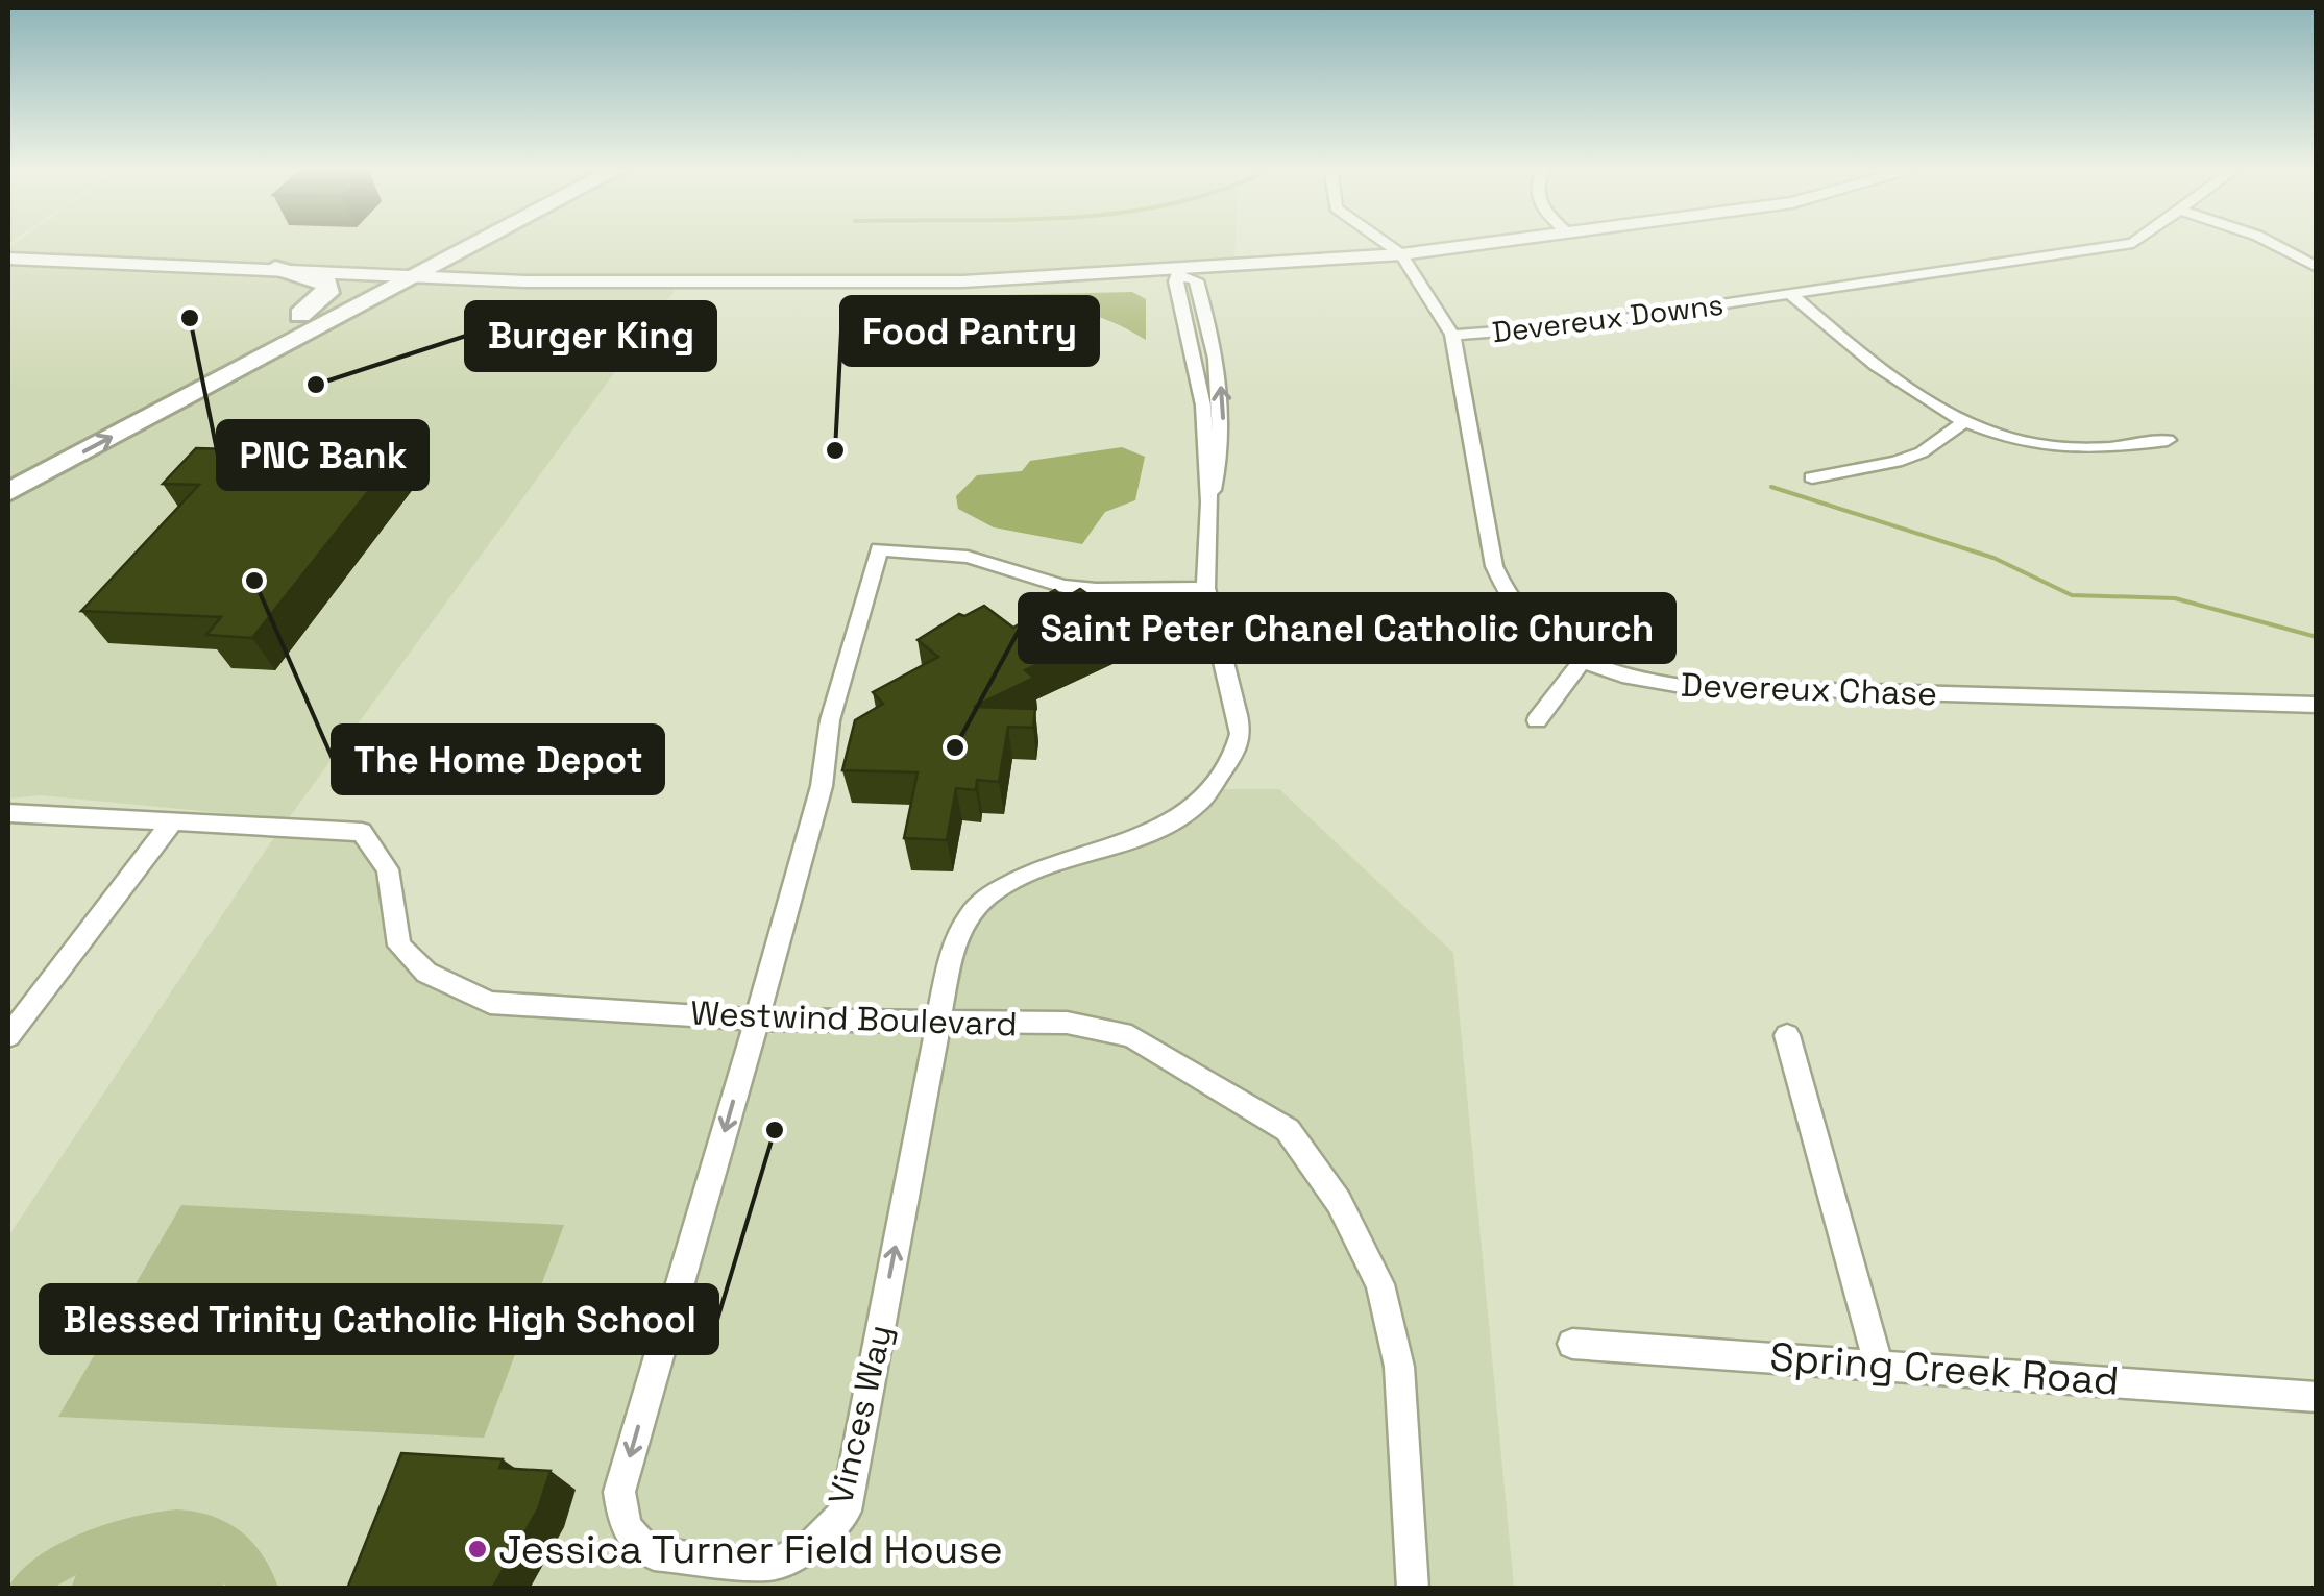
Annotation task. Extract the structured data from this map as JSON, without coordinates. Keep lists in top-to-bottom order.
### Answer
{
  "streets": {
    "street": [
      "Devereux Downs",
      "Devereux Chase",
      "Westwind Boulevard",
      "Spring Creek Road",
      "Vinces Way"
    ]
  },
  "crossings": [
    ["Devereux Downs", "Devereux Chase"],
    ["Westwind Boulevard", "Vinces Way"]
  ],
  "places": [
    "PNC Bank",
    "Burger King",
    "Food Pantry",
    "The Home Depot",
    "Saint Peter Chanel Catholic Church",
    "Blessed Trinity Catholic High School",
    "Jessica Turner Field House"
  ]
}
